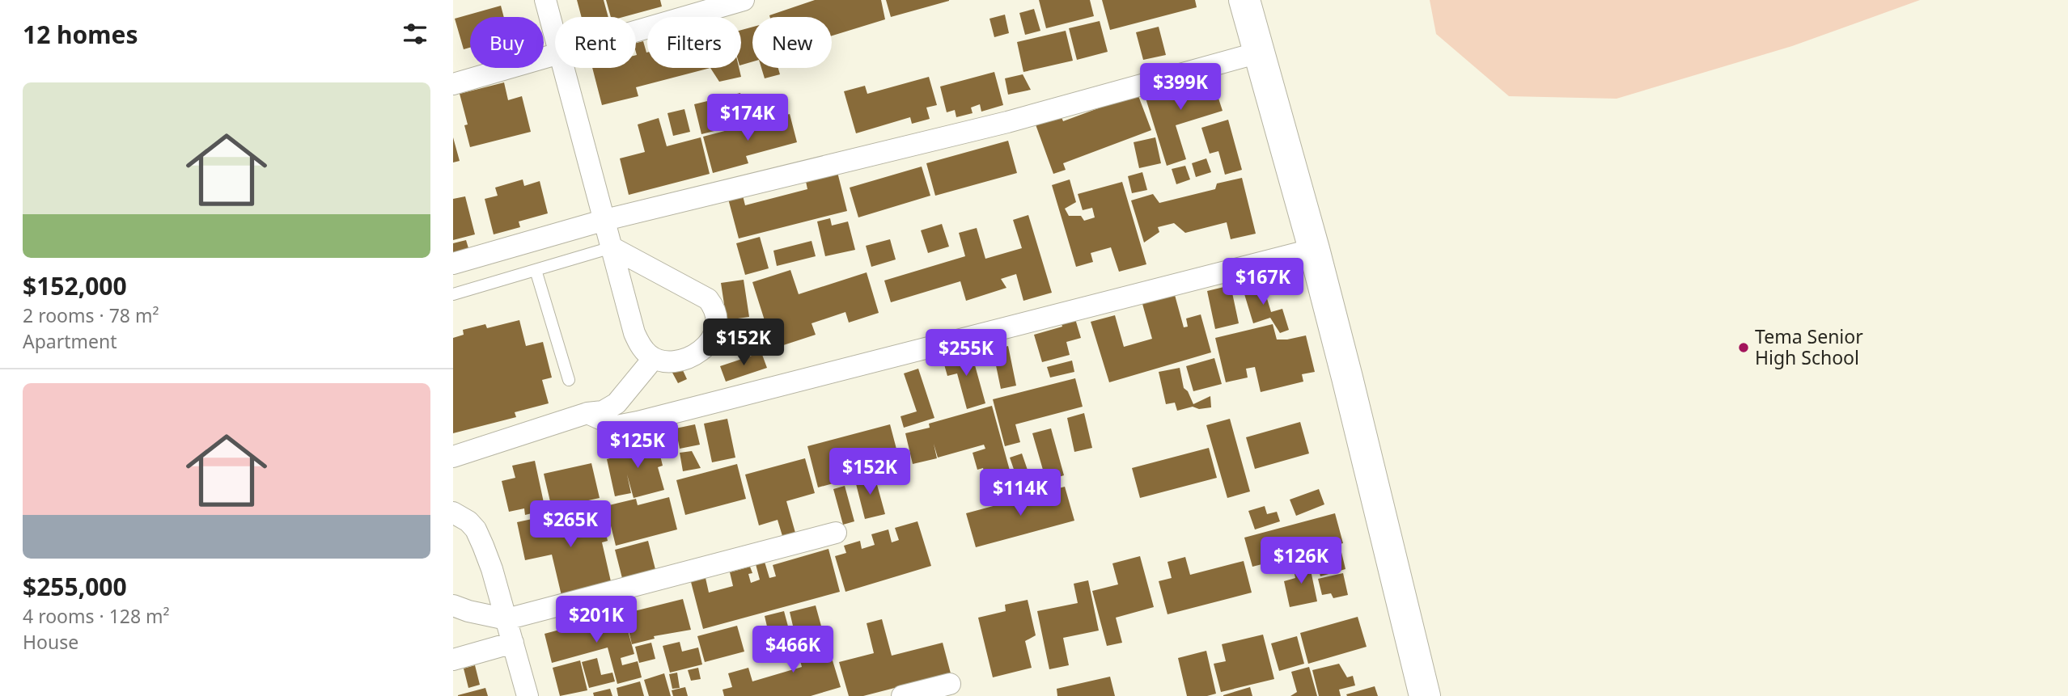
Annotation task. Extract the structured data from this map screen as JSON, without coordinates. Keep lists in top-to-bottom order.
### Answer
{
  "places": ["Tema Senior High School"],
  "page": {
    "heading": "12 homes",
    "chip": [
      "Buy",
      "Rent",
      "Filters",
      "New"
    ],
    "price": [
      "$399K",
      "$174K",
      "$167K",
      "$152K",
      "$255K",
      "$125K",
      "$152K",
      "$114K",
      "$265K",
      "$126K",
      "$201K",
      "$466K"
    ],
    "list": [
      {
        "name": "$152,000",
        "note": "2 rooms · 78 m² · Apartment"
      },
      {
        "name": "$255,000",
        "note": "4 rooms · 128 m² · House"
      }
    ]
  }
}
